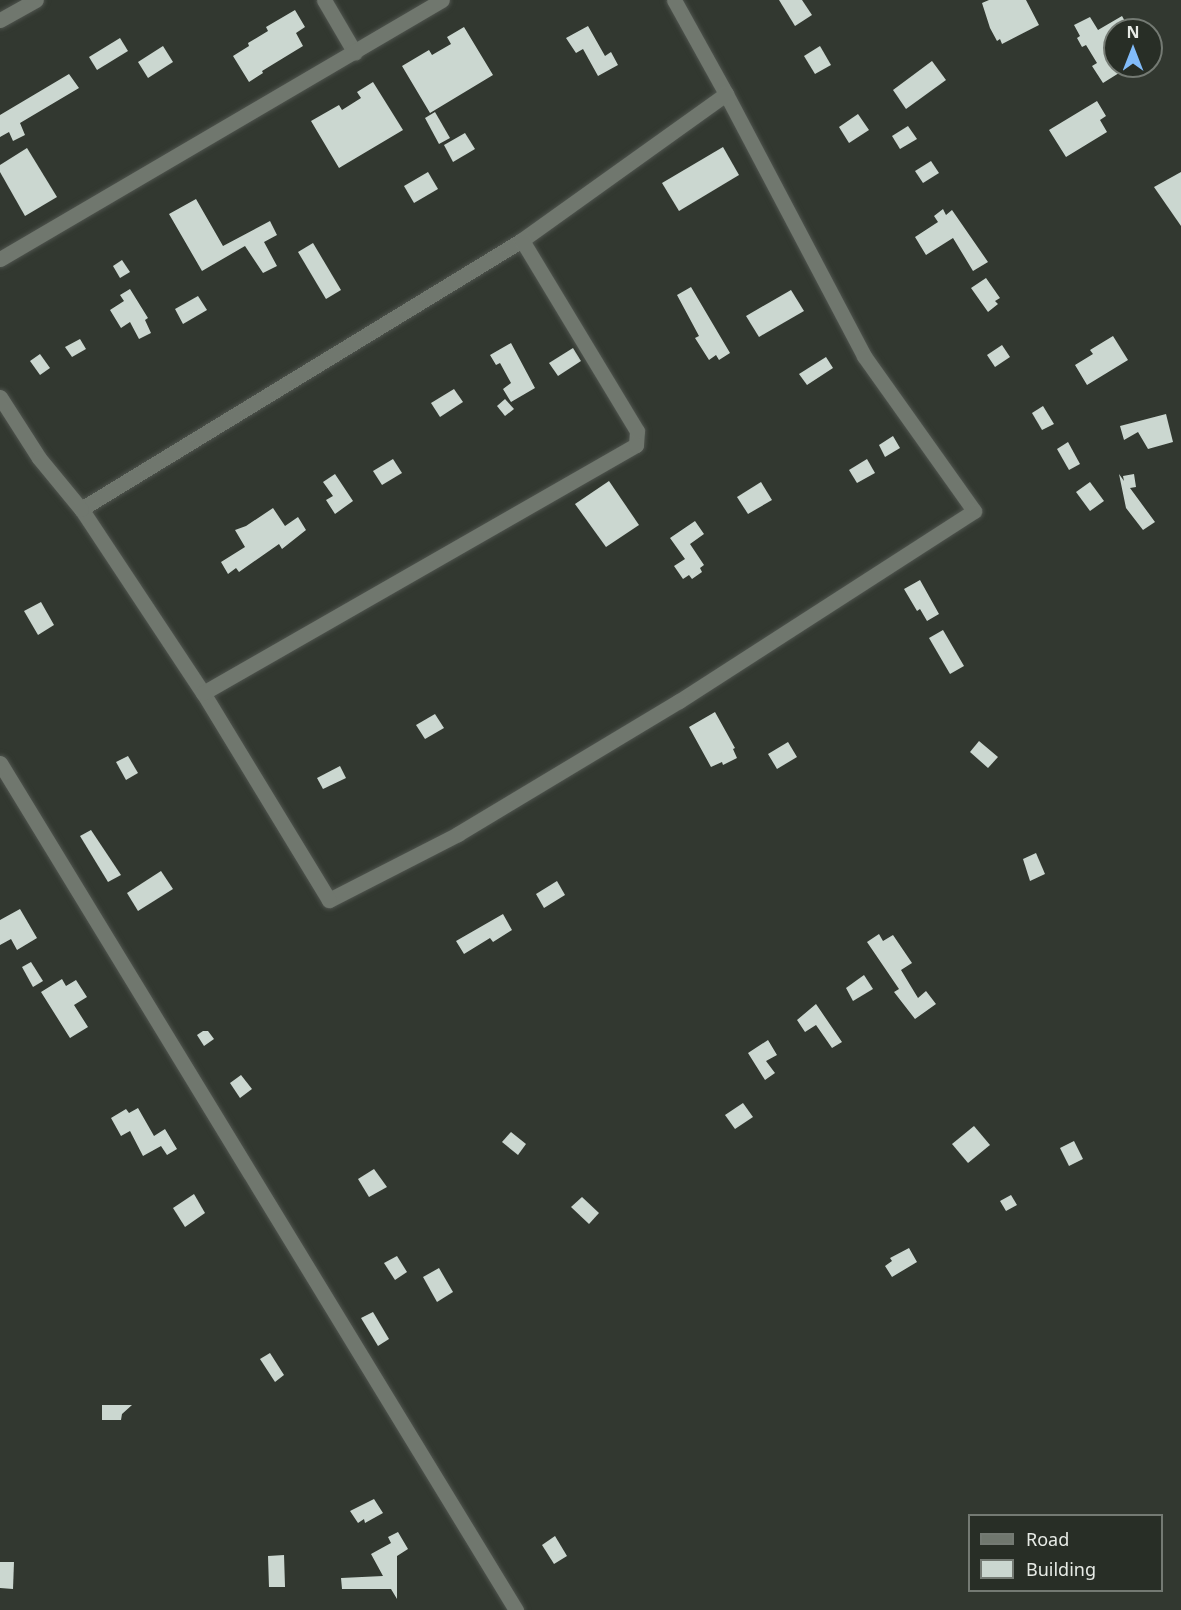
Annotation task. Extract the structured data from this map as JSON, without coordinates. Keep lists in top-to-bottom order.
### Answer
{
  "legend": ["Road", "Building"],
  "north": "top"
}
